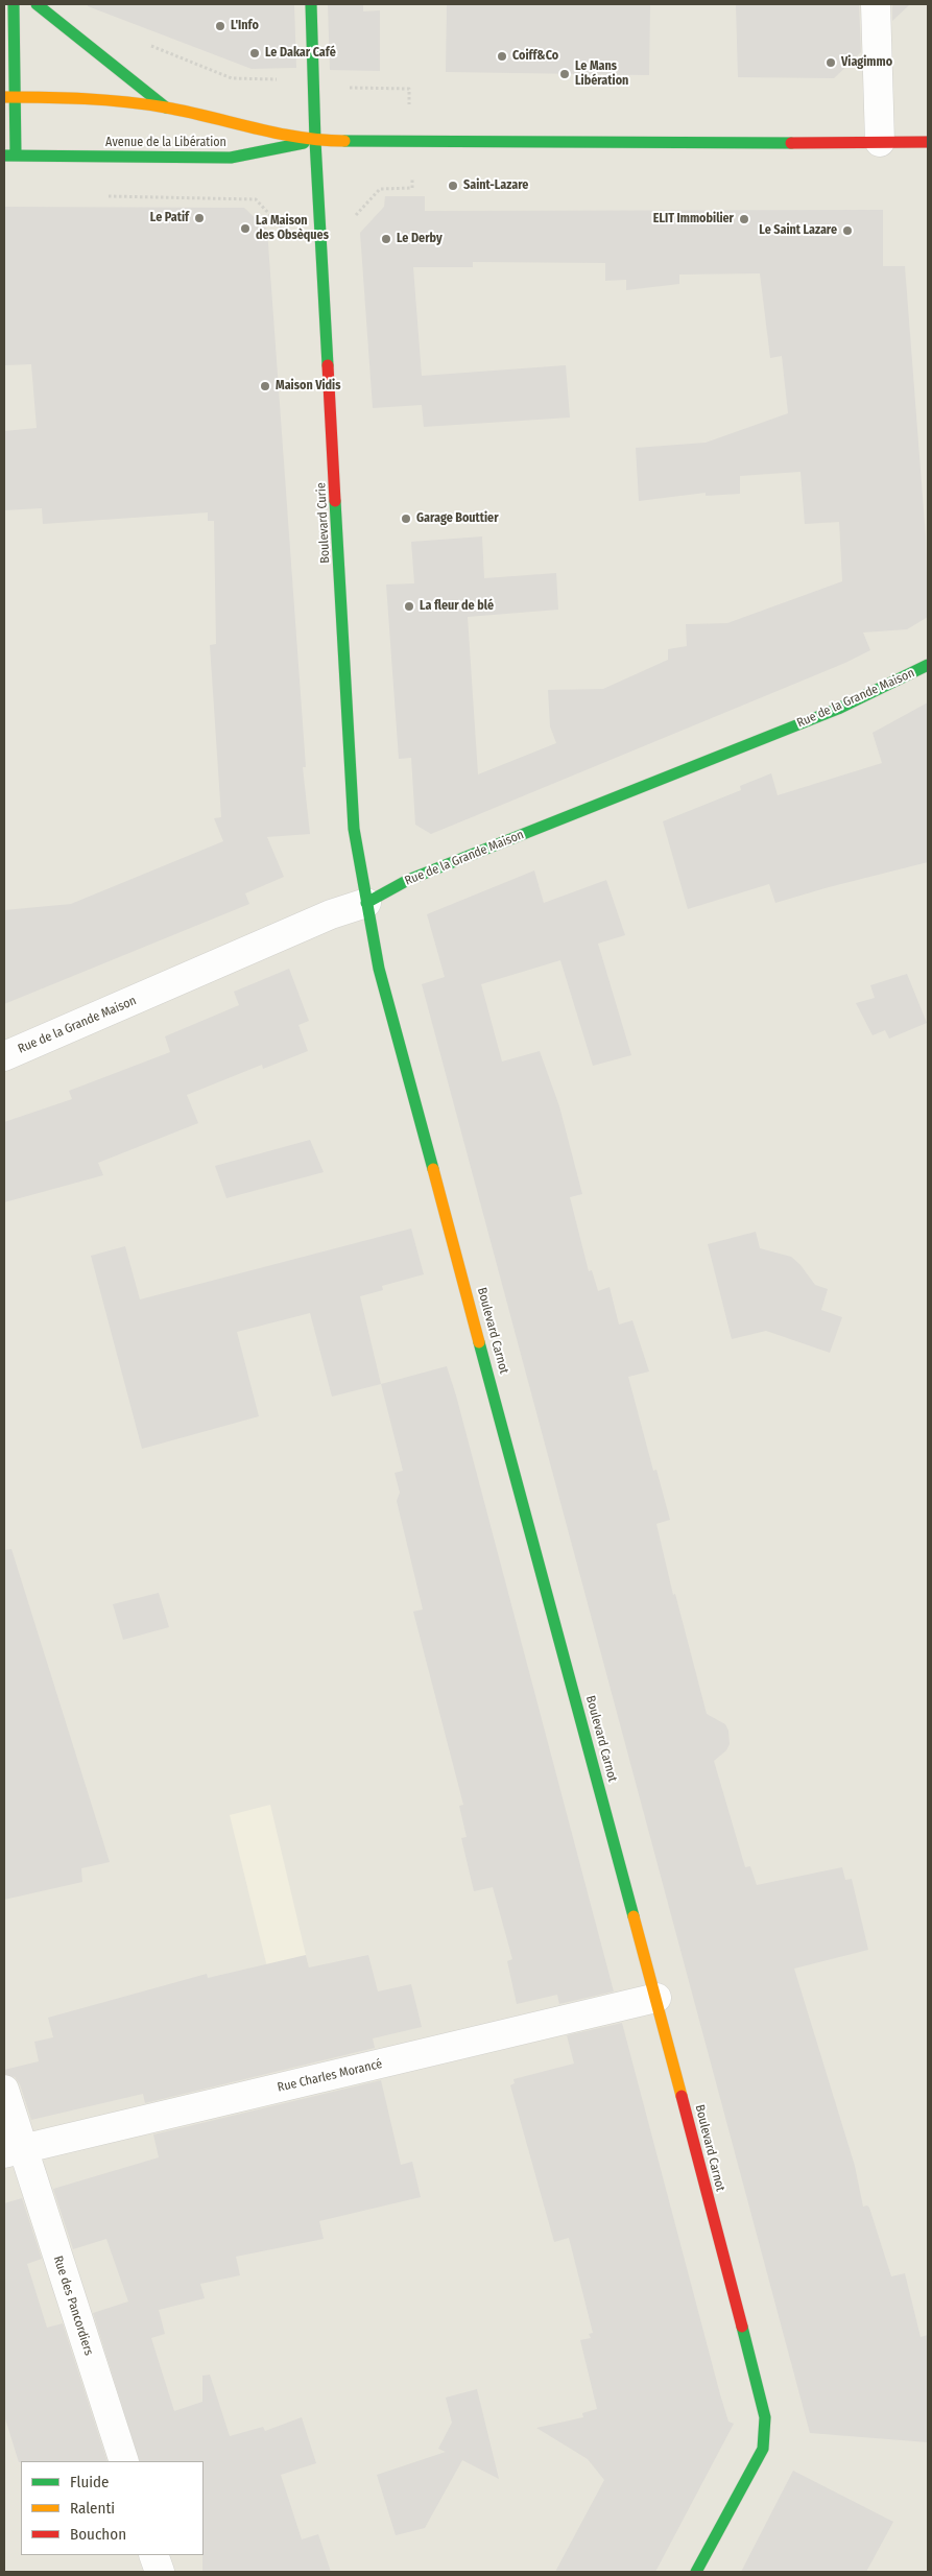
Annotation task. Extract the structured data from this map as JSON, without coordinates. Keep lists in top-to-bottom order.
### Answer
{
  "streets": {
    "street": [
      "Avenue de la Libération",
      "Boulevard Curie",
      "Rue de la Grande Maison",
      "Boulevard Carnot",
      "Rue Charles Morancé",
      "Rue des Pancordiers"
    ]
  },
  "crossings": [
    ["Avenue de la Libération", "Boulevard Curie"],
    ["Boulevard Curie", "Rue de la Grande Maison"],
    ["Boulevard Curie", "Boulevard Carnot"],
    ["Rue de la Grande Maison", "Boulevard Carnot"],
    ["Boulevard Carnot", "Rue Charles Morancé"],
    ["Rue Charles Morancé", "Rue des Pancordiers"]
  ],
  "places": [
    "L'Info",
    "Le Dakar Café",
    "Coiff&Co",
    "Viagimmo",
    "Le Mans Libération",
    "Saint-Lazare",
    "Le Patif",
    "ELIT Immobilier",
    "La Maison des Obsèques",
    "Le Saint Lazare",
    "Le Derby",
    "Maison Vidis",
    "Garage Bouttier",
    "La fleur de blé"
  ],
  "legend": ["Fluide", "Ralenti", "Bouchon"]
}
